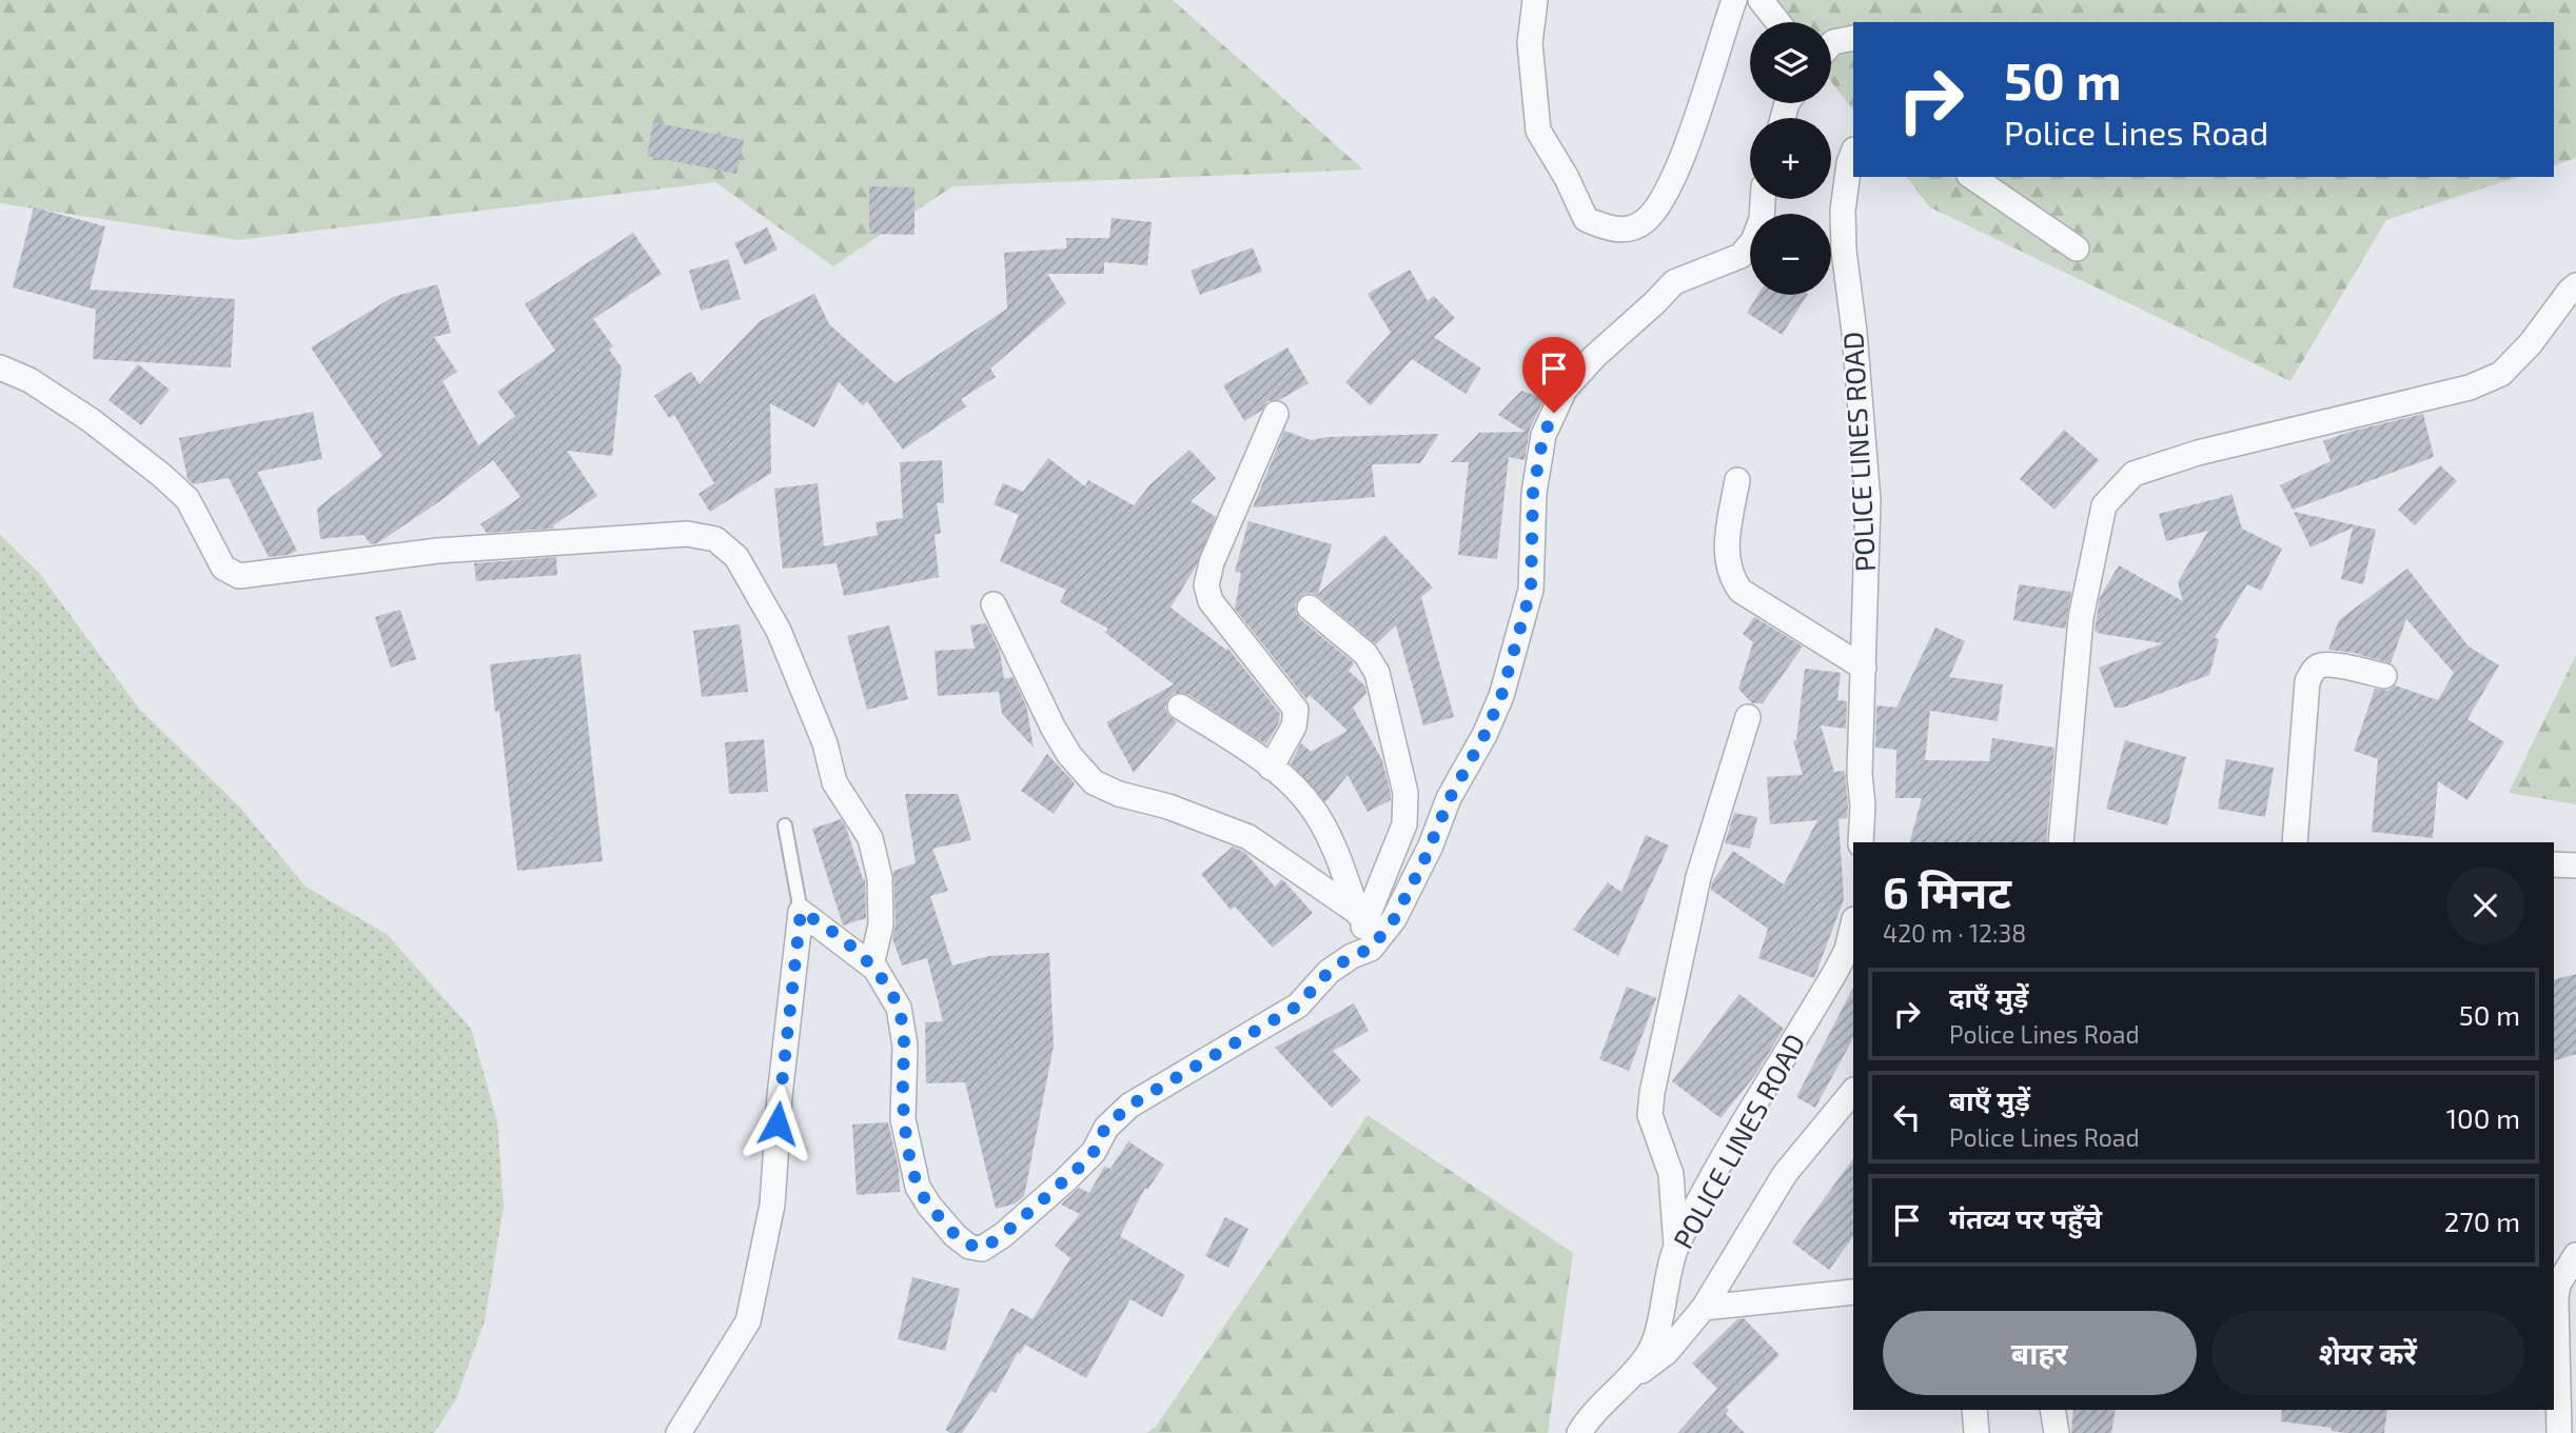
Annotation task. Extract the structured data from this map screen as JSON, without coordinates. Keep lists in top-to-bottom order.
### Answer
{
  "streets": {
    "street": ["POLICE LINES ROAD"]
  },
  "page": {
    "map_buttons": ["+", "−"],
    "turn": ["50 m", "Police Lines Road"],
    "heading": ["6 मिनट", "420 m · 12:38"],
    "list": [
      {
        "name": "दाएँ मुड़ें",
        "note": "Police Lines Road",
        "value": "50 m"
      },
      {
        "name": "बाएँ मुड़ें",
        "note": "Police Lines Road",
        "value": "100 m"
      },
      {
        "name": "गंतव्य पर पहुँचे",
        "value": "270 m"
      }
    ],
    "buttons": ["बाहर", "शेयर करें"]
  }
}
